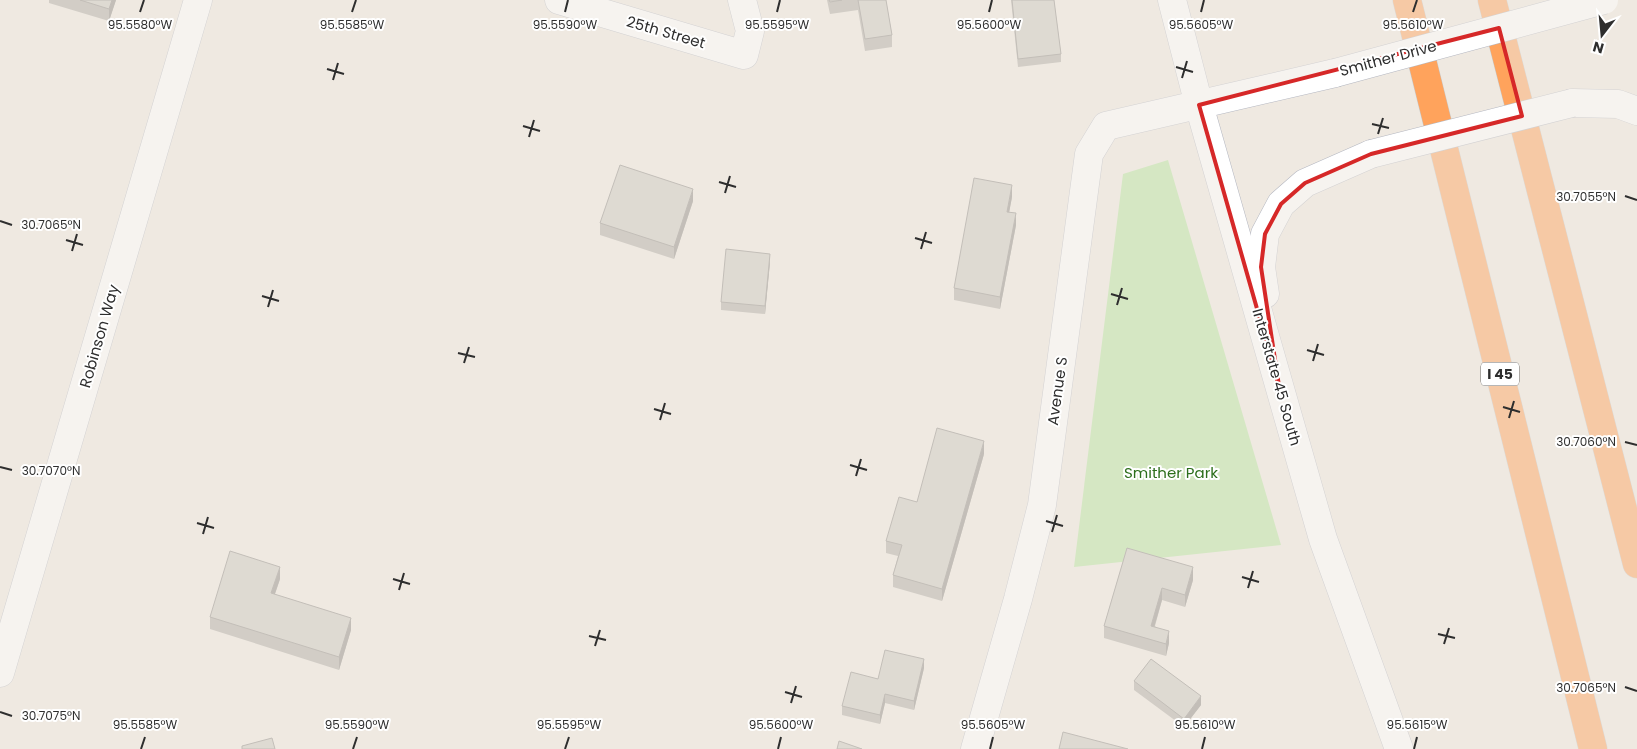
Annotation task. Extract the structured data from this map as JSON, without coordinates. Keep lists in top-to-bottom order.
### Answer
{
  "streets": {
    "highway": ["I 45"],
    "street": [
      "25th Street",
      "Smither Drive",
      "Robinson Way",
      "Interstate 45 South",
      "Avenue S"
    ]
  },
  "crossings": [
    ["Smither Drive", "Interstate 45 South"],
    ["Smither Drive", "Avenue S"],
    ["Interstate 45 South", "Avenue S"]
  ],
  "parks": ["Smither Park"],
  "north": "bottom",
  "coordinates": [
    "95.5580°W",
    "95.5585°W",
    "95.5590°W",
    "95.5595°W",
    "95.5600°W",
    "95.5605°W",
    "95.5610°W",
    "30.7055°N",
    "30.7065°N",
    "30.7060°N",
    "30.7070°N",
    "30.7075°N",
    "95.5615°W"
  ]
}
